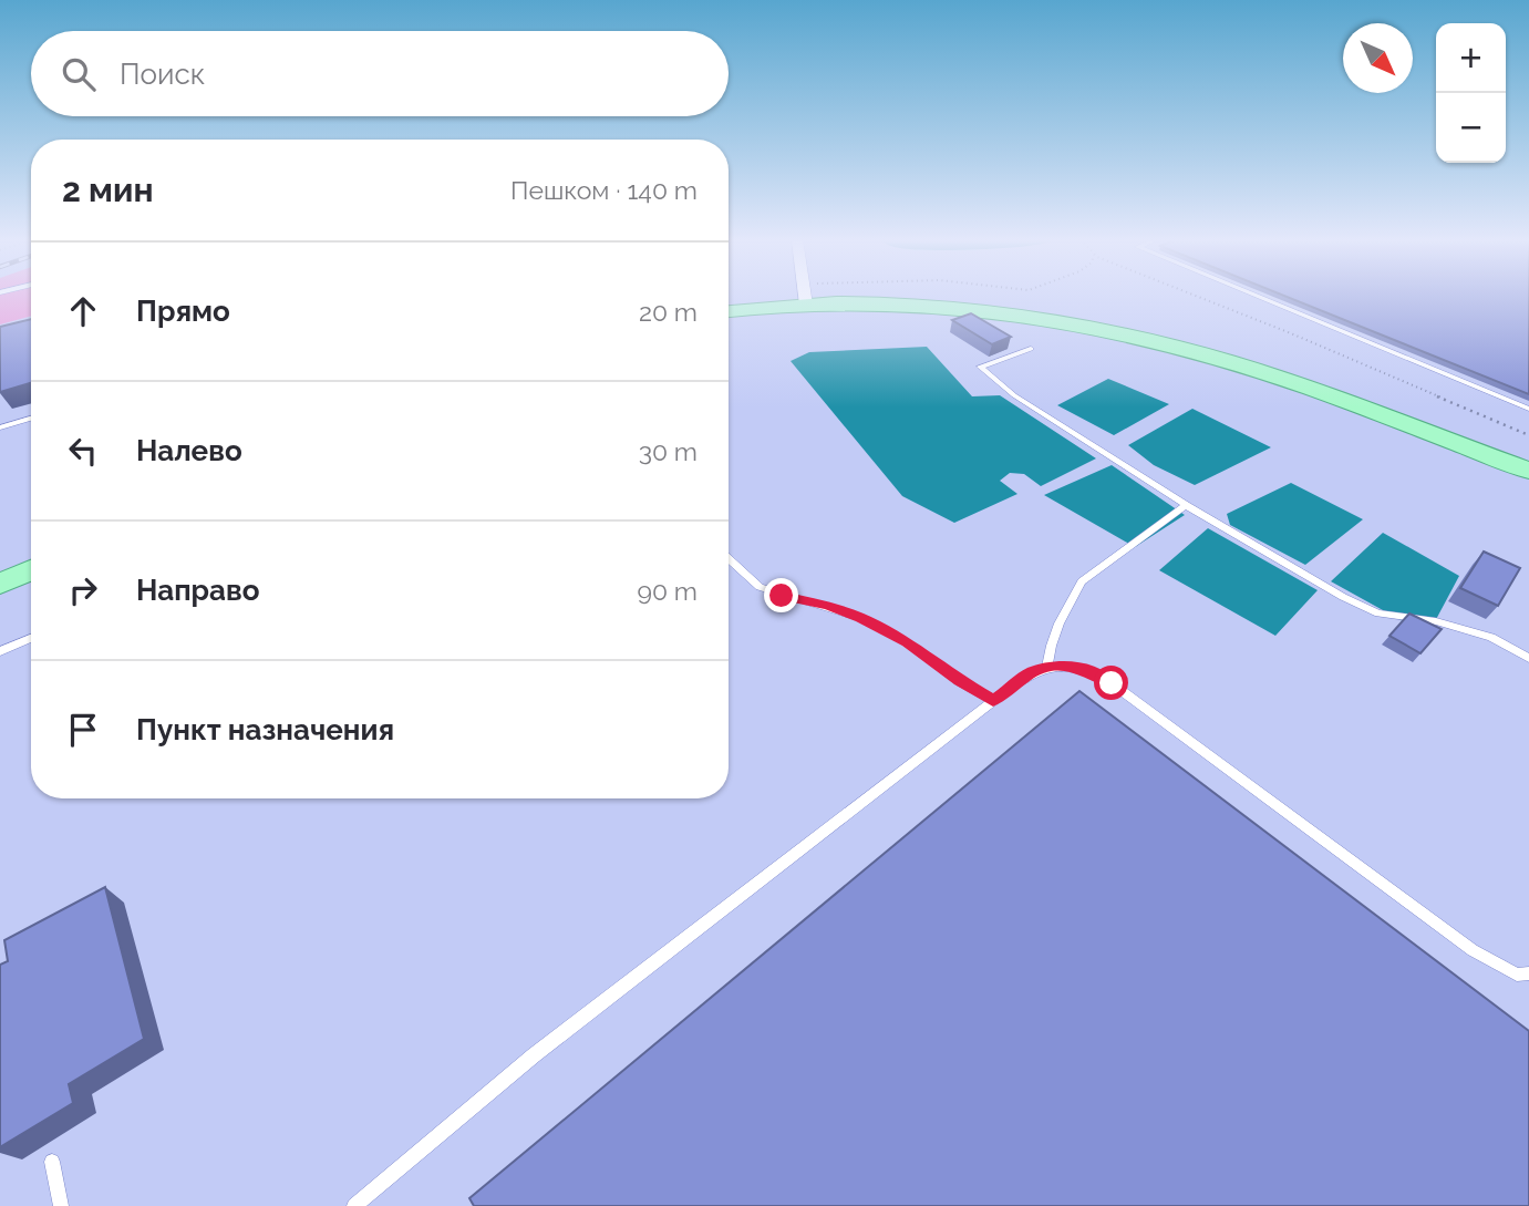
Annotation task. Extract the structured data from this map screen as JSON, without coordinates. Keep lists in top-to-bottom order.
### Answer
{
  "north": "bottom right",
  "page": {
    "map_buttons": ["+", "−"],
    "search": "Поиск",
    "heading": ["2 мин", "Пешком · 140 m"],
    "list": [
      ["Прямо", "20 m"],
      ["Налево", "30 m"],
      ["Направо", "90 m"],
      "Пункт назначения"
    ]
  }
}
